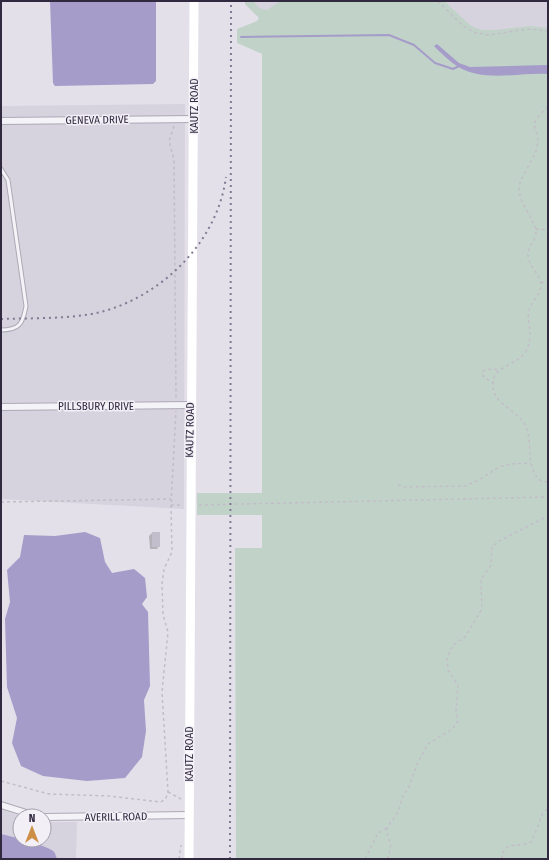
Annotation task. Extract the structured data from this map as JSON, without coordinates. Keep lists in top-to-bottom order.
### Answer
{
  "streets": {
    "street": [
      "KAUTZ ROAD",
      "GENEVA DRIVE",
      "PILLSBURY DRIVE",
      "AVERILL ROAD"
    ]
  },
  "crossings": [
    ["KAUTZ ROAD", "GENEVA DRIVE"],
    ["KAUTZ ROAD", "PILLSBURY DRIVE"],
    ["KAUTZ ROAD", "AVERILL ROAD"]
  ],
  "north": "top"
}
